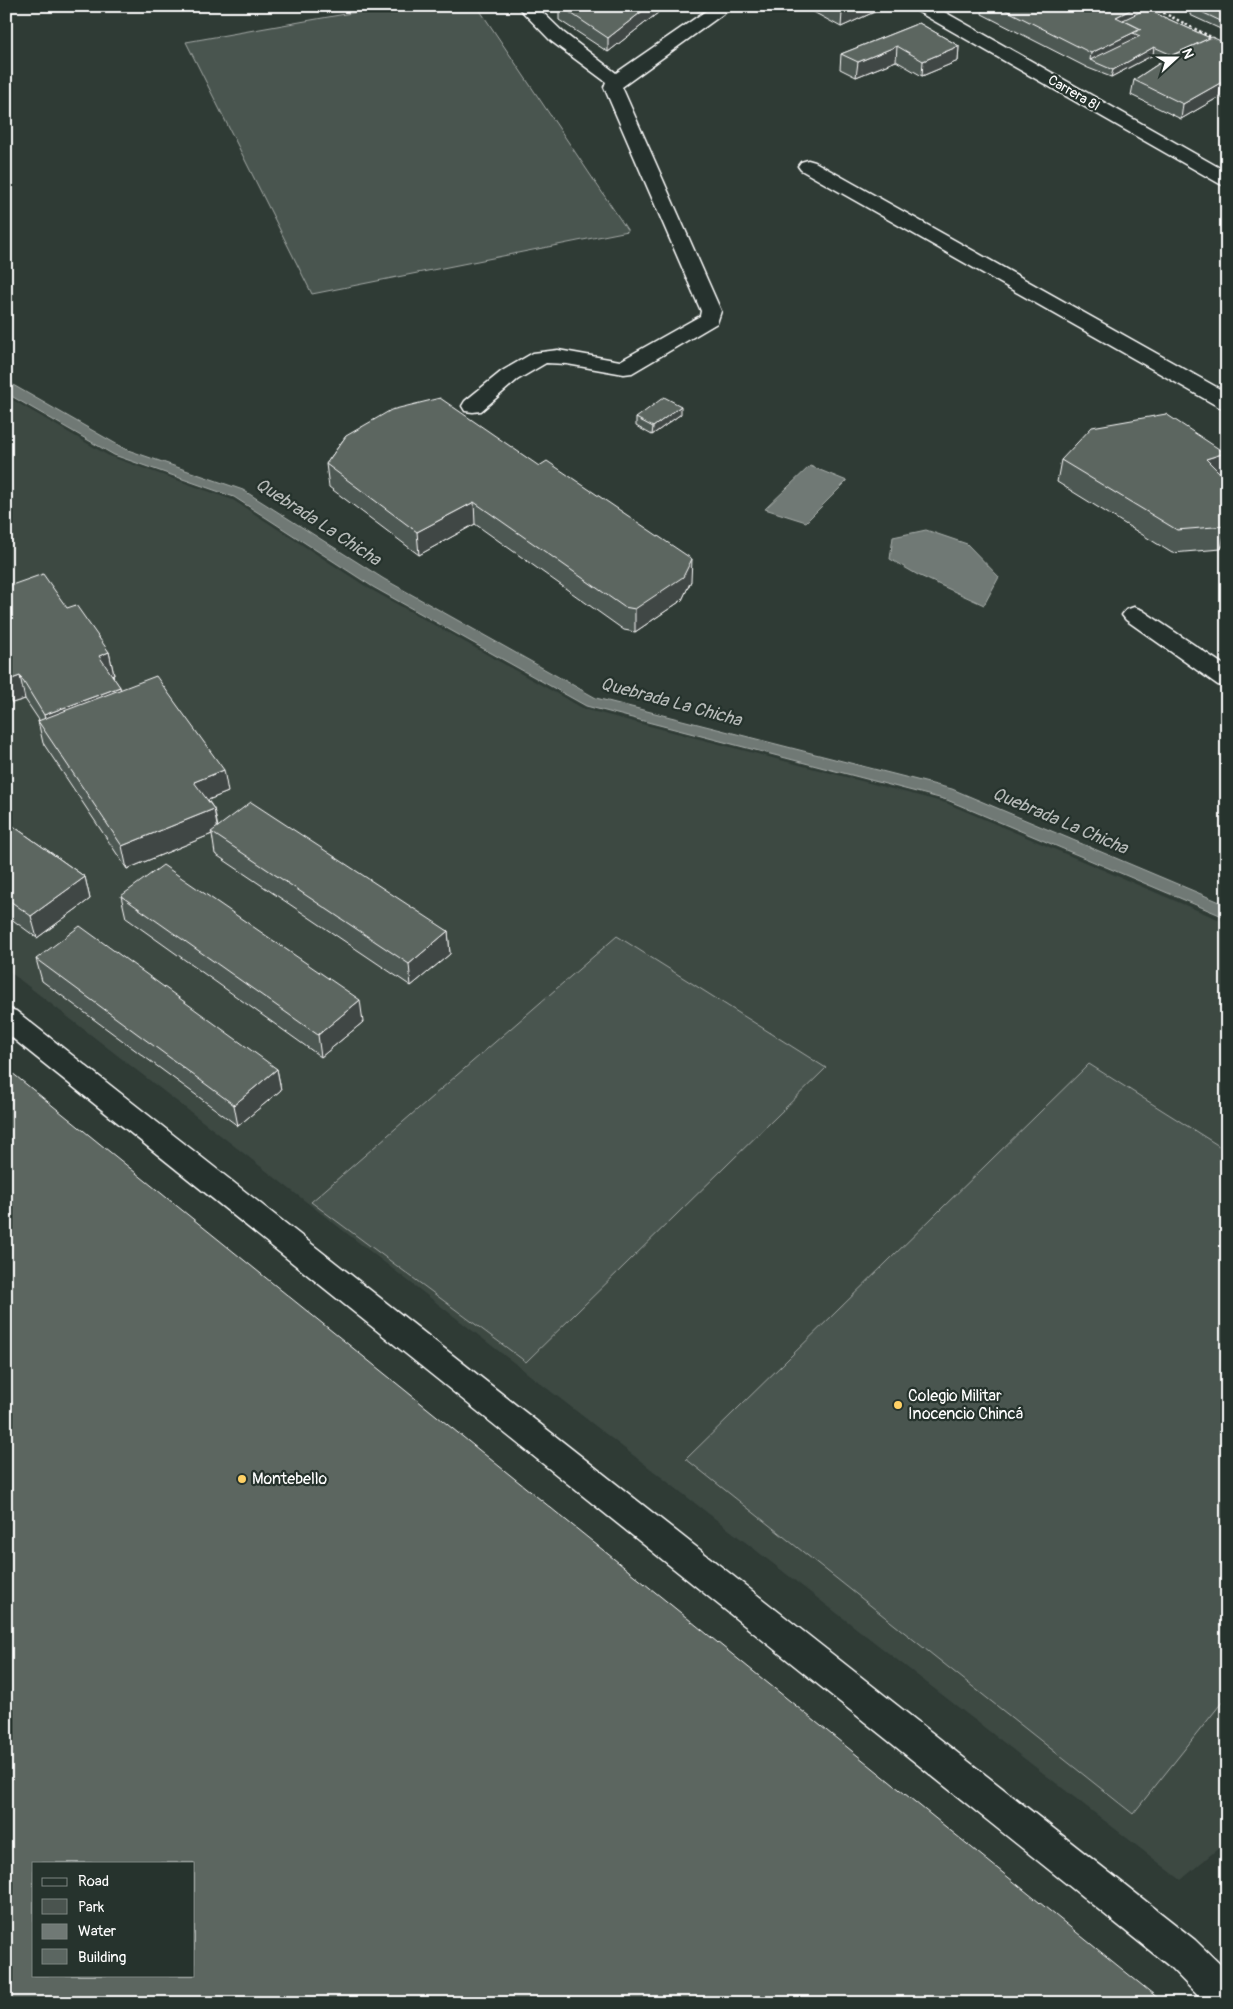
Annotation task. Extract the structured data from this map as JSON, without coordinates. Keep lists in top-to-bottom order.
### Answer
{
  "streets": {
    "street": ["Carrera 8I"]
  },
  "water": ["Quebrada La Chicha"],
  "places": ["Colegio Militar Inocencio Chincá", "Montebello"],
  "legend": [
    "Road",
    "Park",
    "Water",
    "Building"
  ],
  "north": "right"
}
